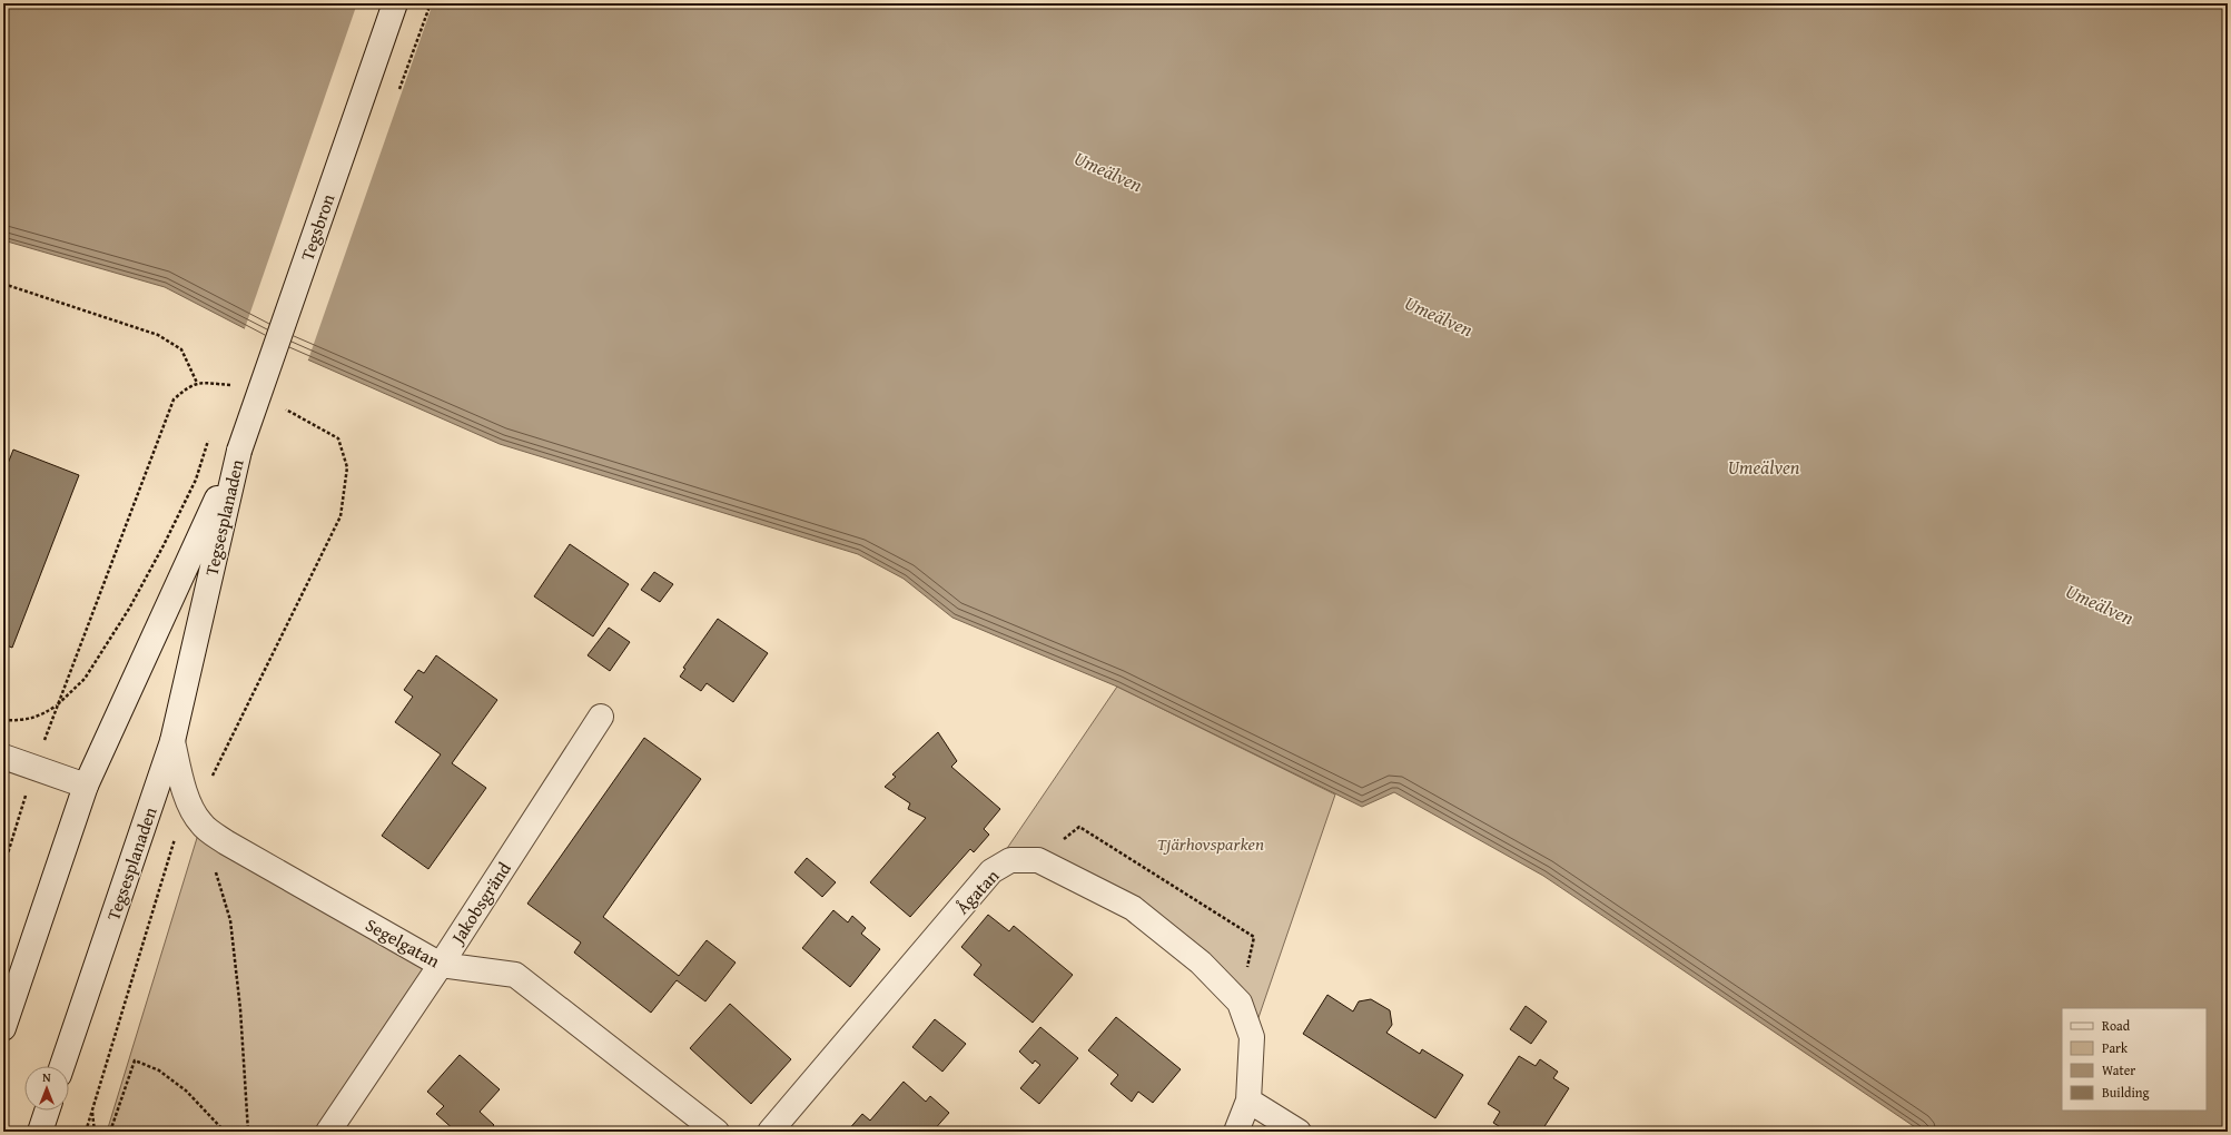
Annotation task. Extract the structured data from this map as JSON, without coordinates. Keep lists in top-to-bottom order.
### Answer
{
  "streets": {
    "street": [
      "Tegsbron",
      "Tegsesplanaden",
      "Ågatan",
      "Jakobsgränd",
      "Segelgatan"
    ]
  },
  "crossings": [
    ["Tegsbron", "Tegsesplanaden"],
    ["Jakobsgränd", "Segelgatan"]
  ],
  "water": ["Umeälven"],
  "parks": ["Tjärhovsparken"],
  "legend": [
    "Road",
    "Park",
    "Water",
    "Building"
  ],
  "north": "top"
}
